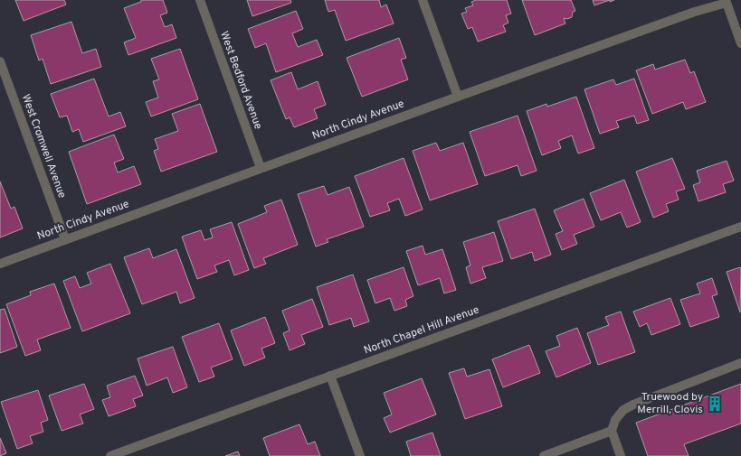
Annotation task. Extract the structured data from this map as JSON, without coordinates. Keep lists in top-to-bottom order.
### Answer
{
  "streets": {
    "street": [
      "West Bedford Avenue",
      "North Cindy Avenue",
      "West Cromwell Avenue",
      "North Chapel Hill Avenue"
    ]
  },
  "crossings": [
    ["West Bedford Avenue", "North Cindy Avenue"],
    ["North Cindy Avenue", "West Cromwell Avenue"]
  ],
  "places": {
    "building": ["Truewood by Merrill, Clovis"]
  }
}
